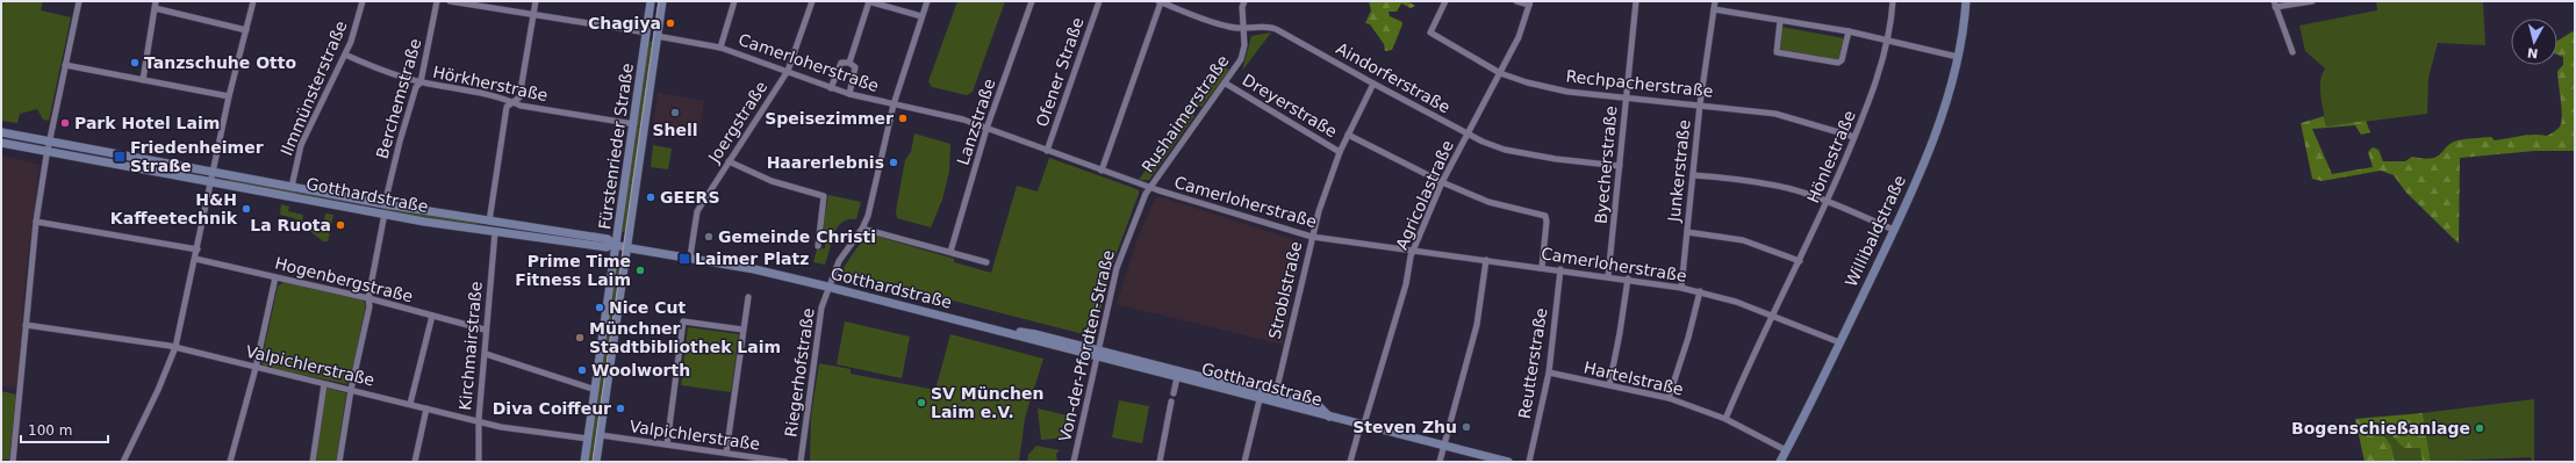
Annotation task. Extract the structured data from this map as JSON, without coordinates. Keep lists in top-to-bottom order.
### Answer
{
  "streets": {
    "main road": ["Fürstenrieder Straße", "Gotthardstraße", "Willibaldstraße"],
    "street": [
      "Camerloherstraße",
      "Ofener Straße",
      "Aindorferstraße",
      "Hörkherstraße",
      "Rechpacherstraße",
      "Ilmmünsterstraße",
      "Berchemstraße",
      "Dreyerstraße",
      "Rushaimerstraße",
      "Joergstraße",
      "Lanzstraße",
      "Hönlestraße",
      "Byecherstraße",
      "Junkerstraße",
      "Agricolastraße",
      "Hogenbergstraße",
      "Stroblstraße",
      "Kirchmairstraße",
      "Von-der-Pfordten-Straße",
      "Reutterstraße",
      "Valpichlerstraße",
      "Riegerhofstraße",
      "Hartelstraße"
    ]
  },
  "crossings": [
    ["Camerloherstraße", "Ofener Straße"],
    ["Camerloherstraße", "Rushaimerstraße"],
    ["Camerloherstraße", "Joergstraße"],
    ["Camerloherstraße", "Lanzstraße"],
    ["Camerloherstraße", "Fürstenrieder Straße"],
    ["Camerloherstraße", "Hönlestraße"],
    ["Camerloherstraße", "Byecherstraße"],
    ["Camerloherstraße", "Junkerstraße"],
    ["Camerloherstraße", "Agricolastraße"],
    ["Camerloherstraße", "Willibaldstraße"],
    ["Camerloherstraße", "Stroblstraße"],
    ["Camerloherstraße", "Von-der-Pfordten-Straße"],
    ["Camerloherstraße", "Reutterstraße"],
    ["Aindorferstraße", "Rushaimerstraße"],
    ["Aindorferstraße", "Byecherstraße"],
    ["Aindorferstraße", "Agricolastraße"],
    ["Aindorferstraße", "Stroblstraße"],
    ["Hörkherstraße", "Ilmmünsterstraße"],
    ["Hörkherstraße", "Berchemstraße"],
    ["Hörkherstraße", "Fürstenrieder Straße"],
    ["Rechpacherstraße", "Hönlestraße"],
    ["Rechpacherstraße", "Byecherstraße"],
    ["Rechpacherstraße", "Junkerstraße"],
    ["Rechpacherstraße", "Agricolastraße"],
    ["Ilmmünsterstraße", "Gotthardstraße"],
    ["Berchemstraße", "Gotthardstraße"],
    ["Dreyerstraße", "Rushaimerstraße"],
    ["Dreyerstraße", "Stroblstraße"],
    ["Rushaimerstraße", "Von-der-Pfordten-Straße"],
    ["Joergstraße", "Gotthardstraße"],
    ["Fürstenrieder Straße", "Gotthardstraße"],
    ["Fürstenrieder Straße", "Valpichlerstraße"],
    ["Hönlestraße", "Hartelstraße"],
    ["Gotthardstraße", "Agricolastraße"],
    ["Gotthardstraße", "Stroblstraße"],
    ["Gotthardstraße", "Kirchmairstraße"],
    ["Gotthardstraße", "Von-der-Pfordten-Straße"],
    ["Gotthardstraße", "Riegerhofstraße"],
    ["Willibaldstraße", "Hartelstraße"],
    ["Hogenbergstraße", "Kirchmairstraße"],
    ["Kirchmairstraße", "Valpichlerstraße"],
    ["Reutterstraße", "Hartelstraße"]
  ],
  "places": {
    "other": [
      "Chagiya",
      "Tanzschuhe Otto",
      "Shell",
      "Speisezimmer",
      "Park Hotel Laim",
      "Haarerlebnis",
      "GEERS",
      "H&H Kaffeetechnik",
      "La Ruota",
      "Gemeinde Christi",
      "Prime Time Fitness Laim",
      "Nice Cut",
      "Münchner Stadtbibliothek Laim",
      "Woolworth",
      "SV München Laim e.V.",
      "Diva Coiffeur",
      "Steven Zhu",
      "Bogenschießanlage"
    ],
    "transit": ["Friedenheimer Straße", "Laimer Platz"]
  },
  "scale_bar": "100 m",
  "north": "bottom"
}
